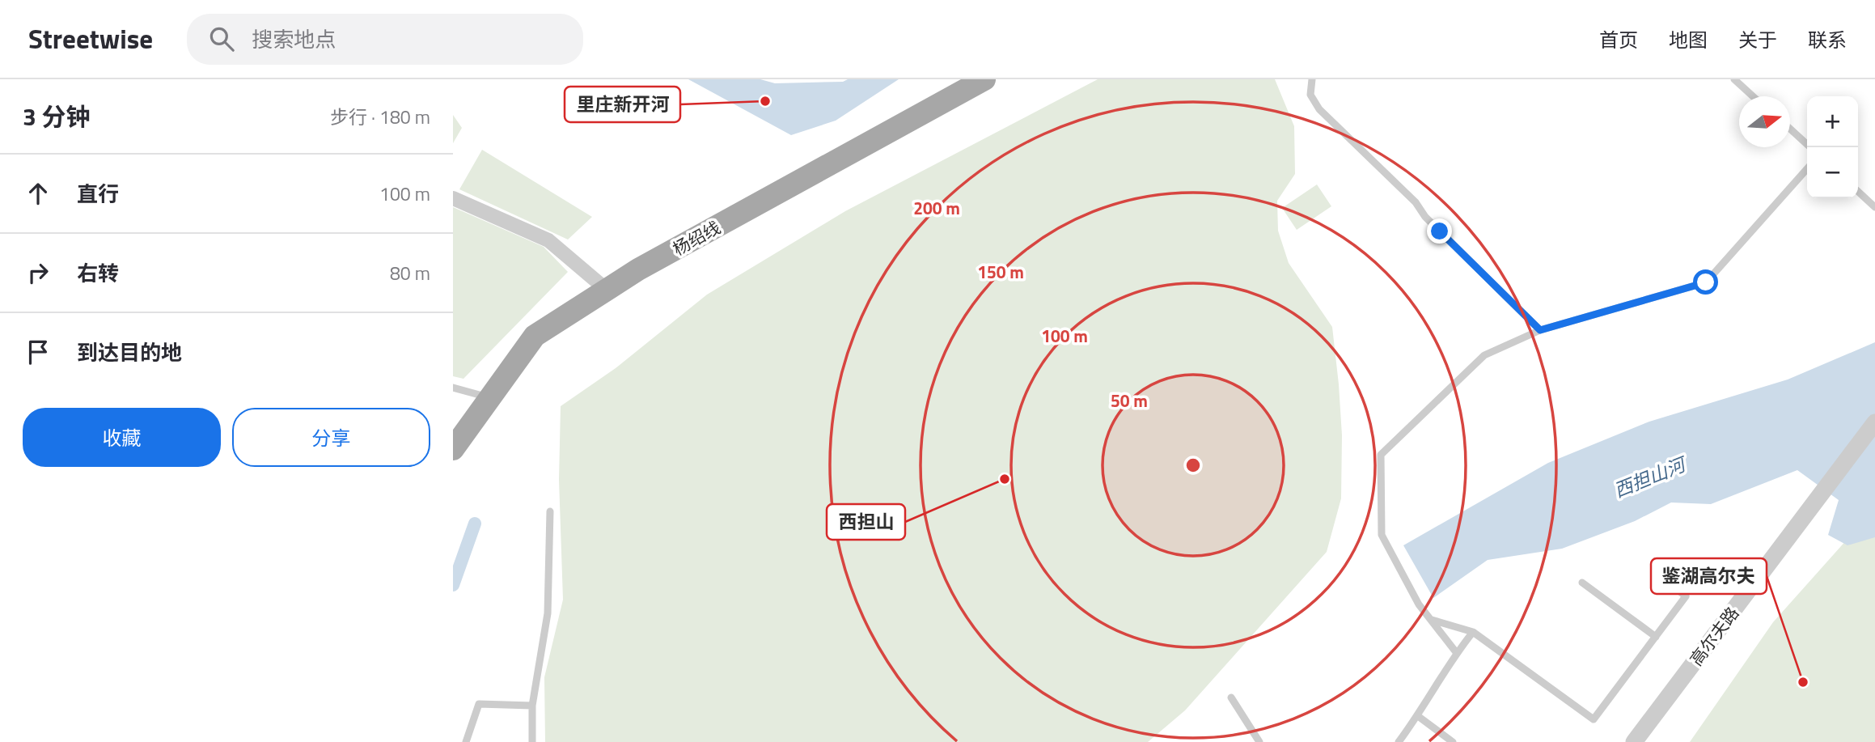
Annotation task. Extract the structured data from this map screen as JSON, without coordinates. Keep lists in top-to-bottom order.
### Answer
{
  "streets": {
    "main road": ["杨绍线"],
    "street": ["高尔夫路"]
  },
  "water": ["西担山河"],
  "places": ["里庄新开河", "西担山", "鉴湖高尔夫"],
  "north": "right",
  "page": {
    "header": "Streetwise",
    "search": "搜索地点",
    "nav": [
      "首页",
      "地图",
      "关于",
      "联系"
    ],
    "heading": ["3 分钟", "步行 · 180 m"],
    "map_buttons": ["+", "−"],
    "list": [
      ["直行", "100 m"],
      ["右转", "80 m"],
      "到达目的地"
    ],
    "buttons": ["收藏", "分享"]
  },
  "rings": [
    "200 m",
    "150 m",
    "100 m",
    "50 m"
  ]
}
